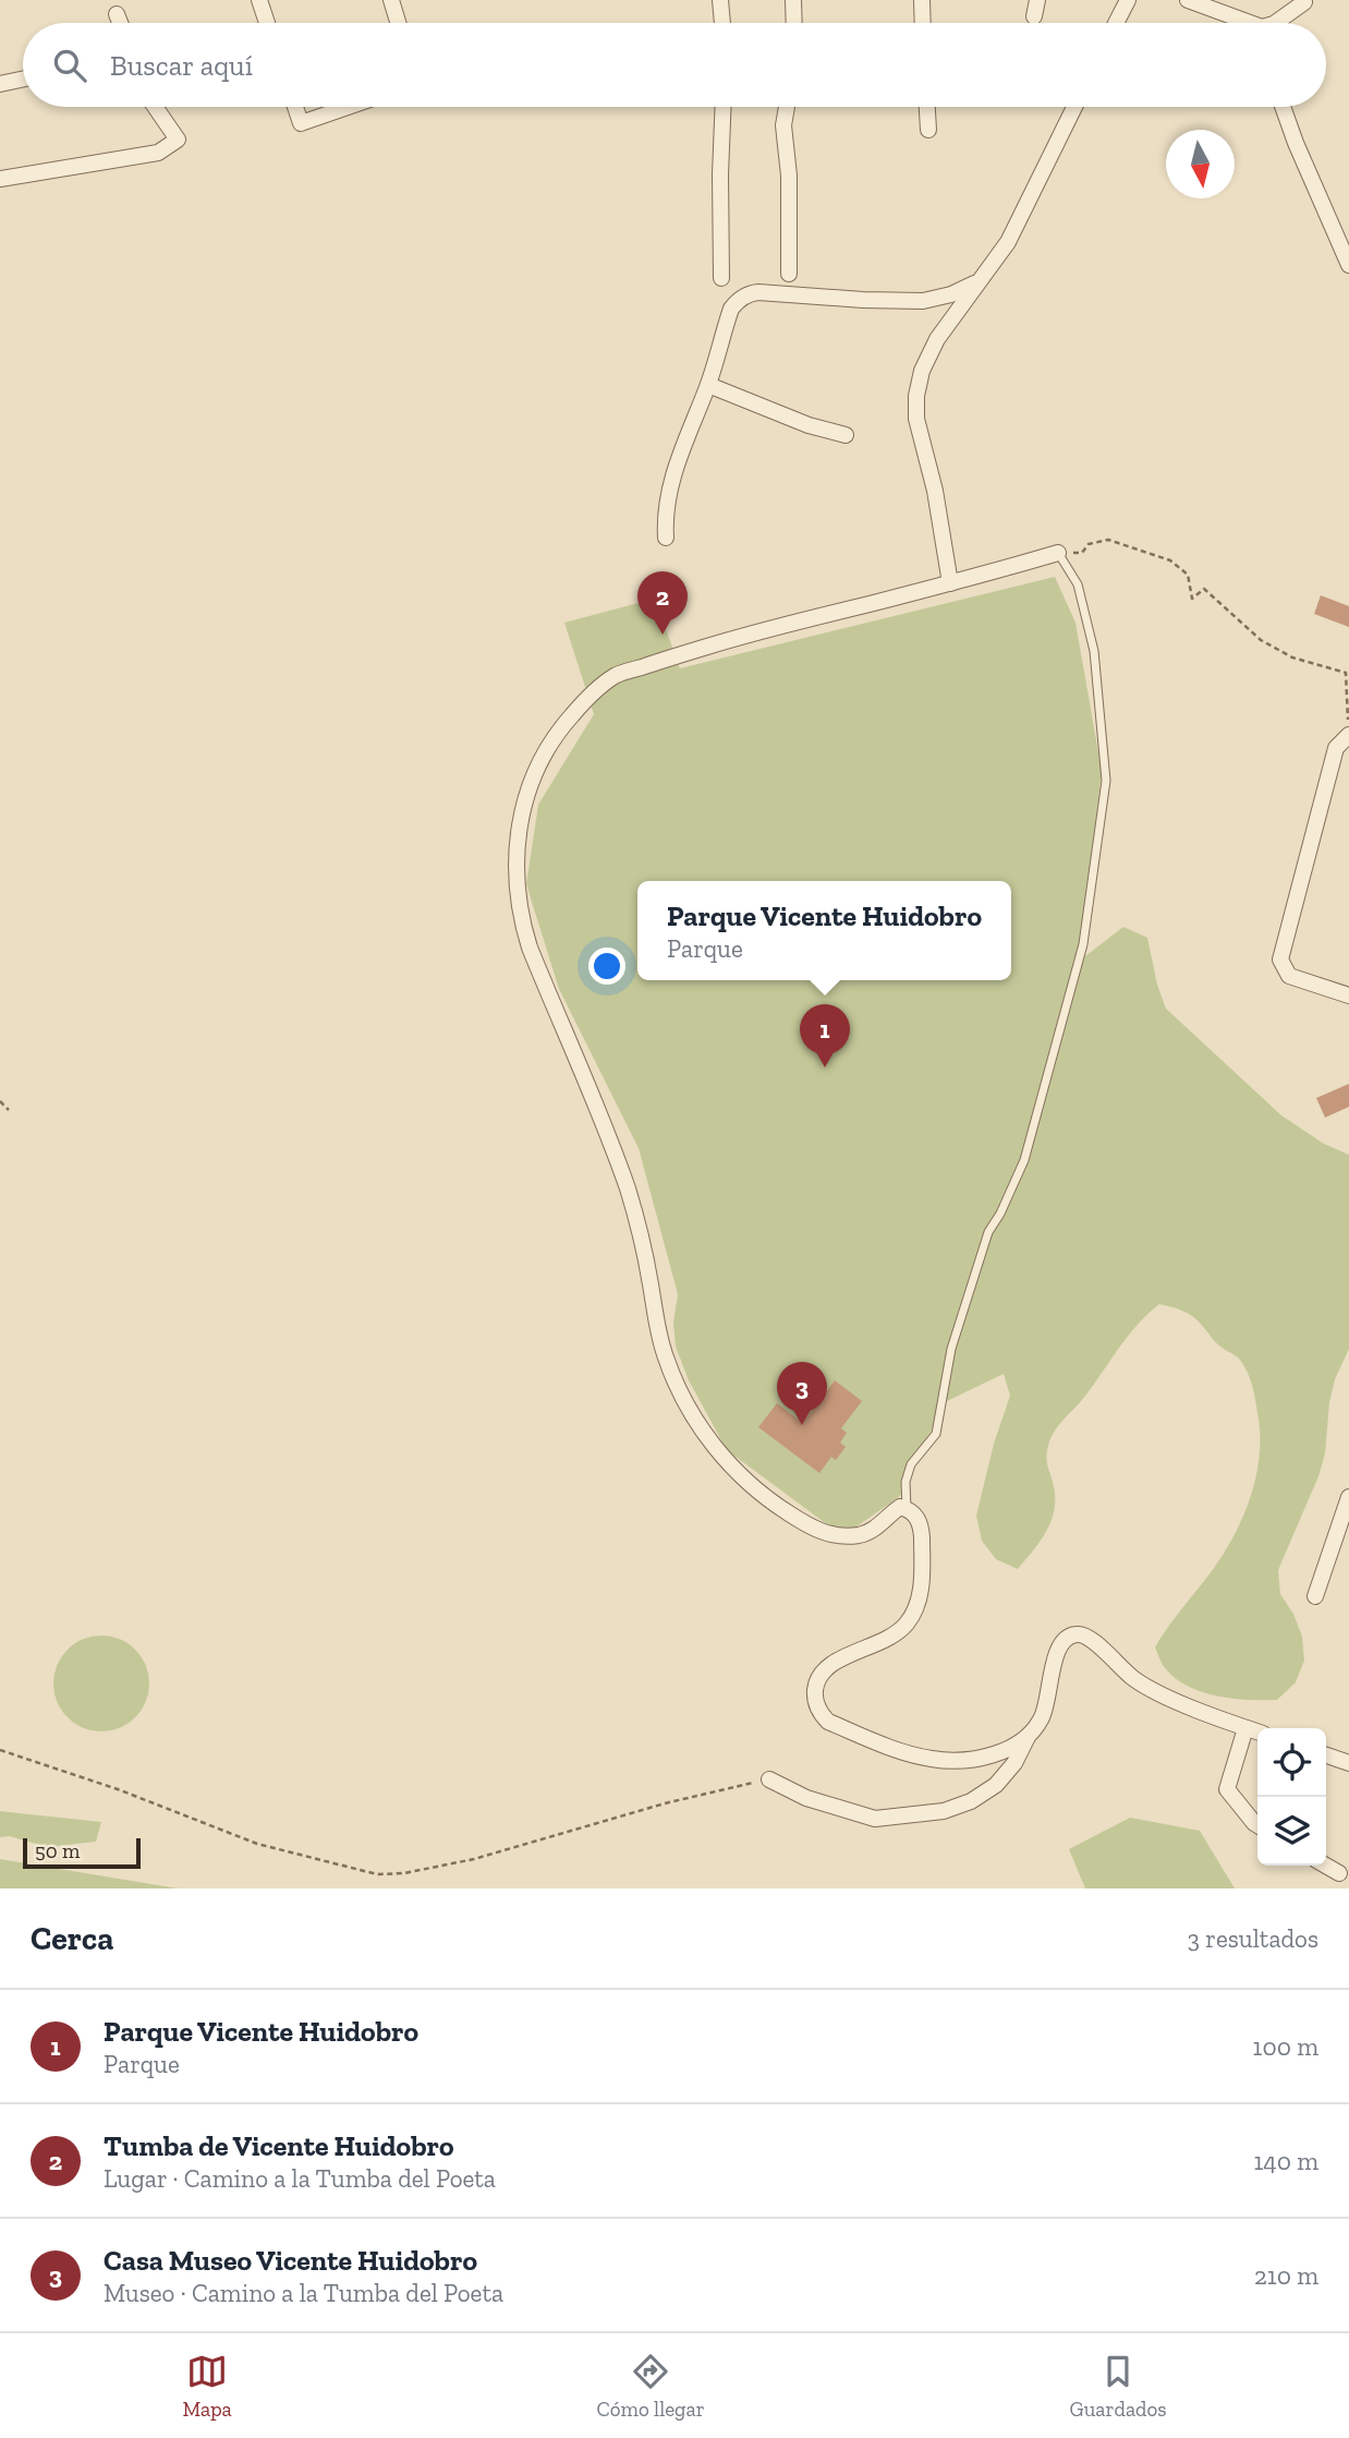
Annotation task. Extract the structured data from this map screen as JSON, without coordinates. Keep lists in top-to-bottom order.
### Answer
{
  "scale_bar": "50 m",
  "north": "bottom",
  "page": {
    "search": "Buscar aquí",
    "pins": ["2", "1", "3"],
    "popup": ["Parque Vicente Huidobro", "Parque"],
    "scale": "50 m",
    "heading": ["Cerca", "3 resultados"],
    "list": [
      {
        "mark": "1",
        "name": "Parque Vicente Huidobro",
        "note": "Parque",
        "value": "100 m"
      },
      {
        "mark": "2",
        "name": "Tumba de Vicente Huidobro",
        "note": "Lugar · Camino a la Tumba del Poeta",
        "value": "140 m"
      },
      {
        "mark": "3",
        "name": "Casa Museo Vicente Huidobro",
        "note": "Museo · Camino a la Tumba del Poeta",
        "value": "210 m"
      }
    ],
    "nav": ["Mapa", "Cómo llegar", "Guardados"]
  }
}
